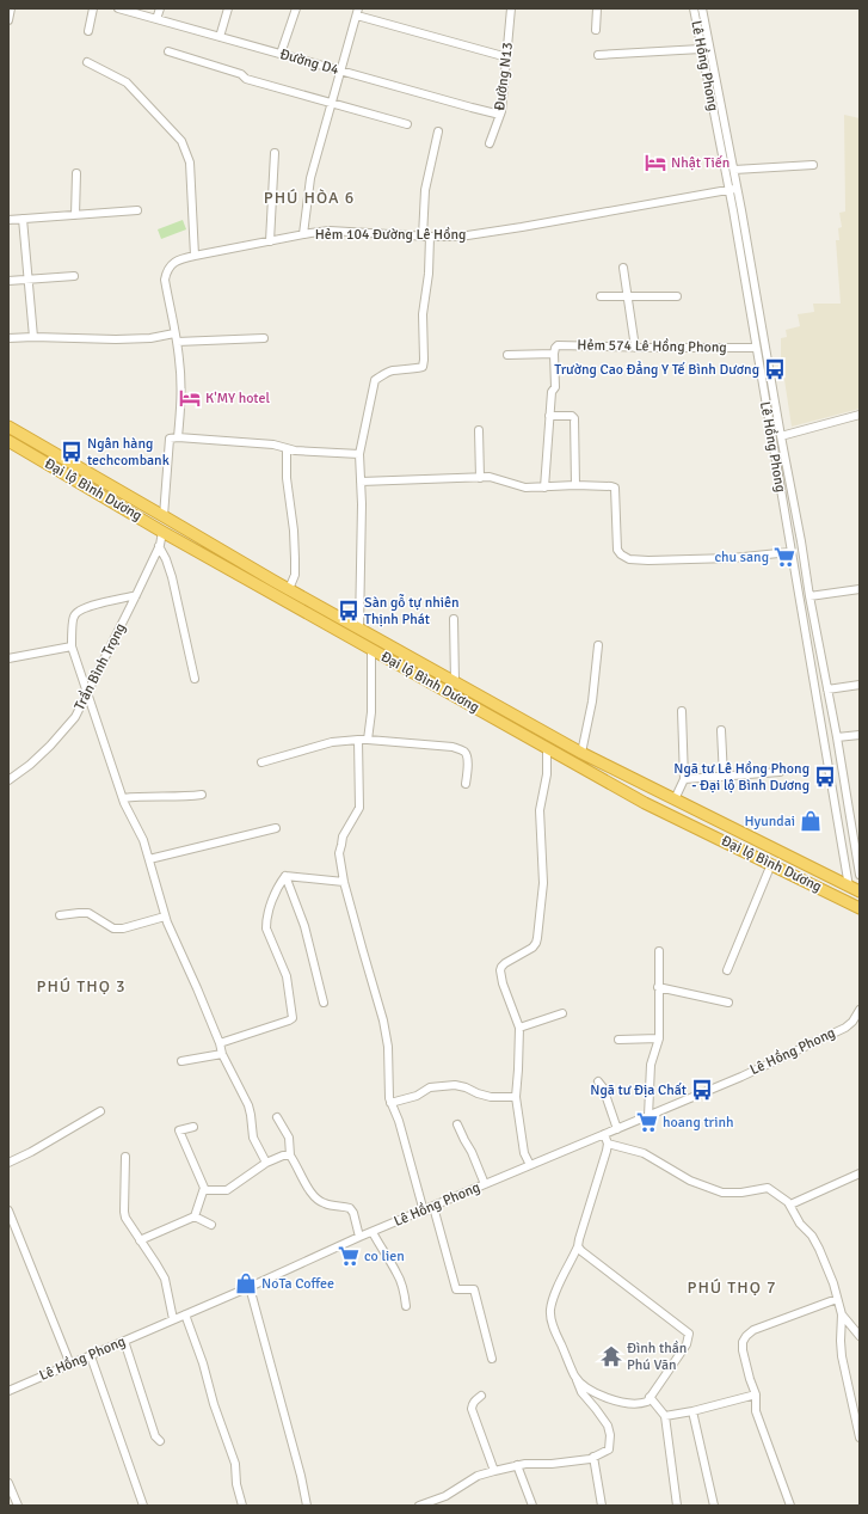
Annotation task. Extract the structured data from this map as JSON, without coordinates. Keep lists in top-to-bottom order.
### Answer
{
  "streets": {
    "highway": ["Đại lộ Bình Dương"],
    "street": [
      "Đường D4",
      "Lê Hồng Phong",
      "Đường N13",
      "Hẻm 104 Đường Lê Hồng",
      "Hẻm 574 Lê Hồng Phong",
      "Trần Bình Trọng"
    ]
  },
  "crossings": [
    ["Đường D4", "Đường N13"],
    ["Lê Hồng Phong", "Hẻm 104 Đường Lê Hồng"],
    ["Lê Hồng Phong", "Hẻm 574 Lê Hồng Phong"],
    ["Lê Hồng Phong", "Đại lộ Bình Dương"],
    ["Đại lộ Bình Dương", "Trần Bình Trọng"]
  ],
  "districts": ["PHÚ HÒA 6", "PHÚ THỌ 3", "PHÚ THỌ 7"],
  "places": {
    "hotel": ["Nhật Tiến", "K'MY hotel"],
    "bus stop": [
      "Trường Cao Đẳng Y Tế Bình Dương",
      "Ngân hàng techcombank",
      "Sàn gỗ tự nhiên Thịnh Phát",
      "Ngã tư Lê Hồng Phong - Đại lộ Bình Dương",
      "Ngã tư Địa Chất"
    ],
    "supermarket": ["chu sang", "hoang trinh", "co lien"],
    "shop": ["Hyundai", "NoTa Coffee"],
    "temple": ["Đình thần Phú Văn"]
  }
}
